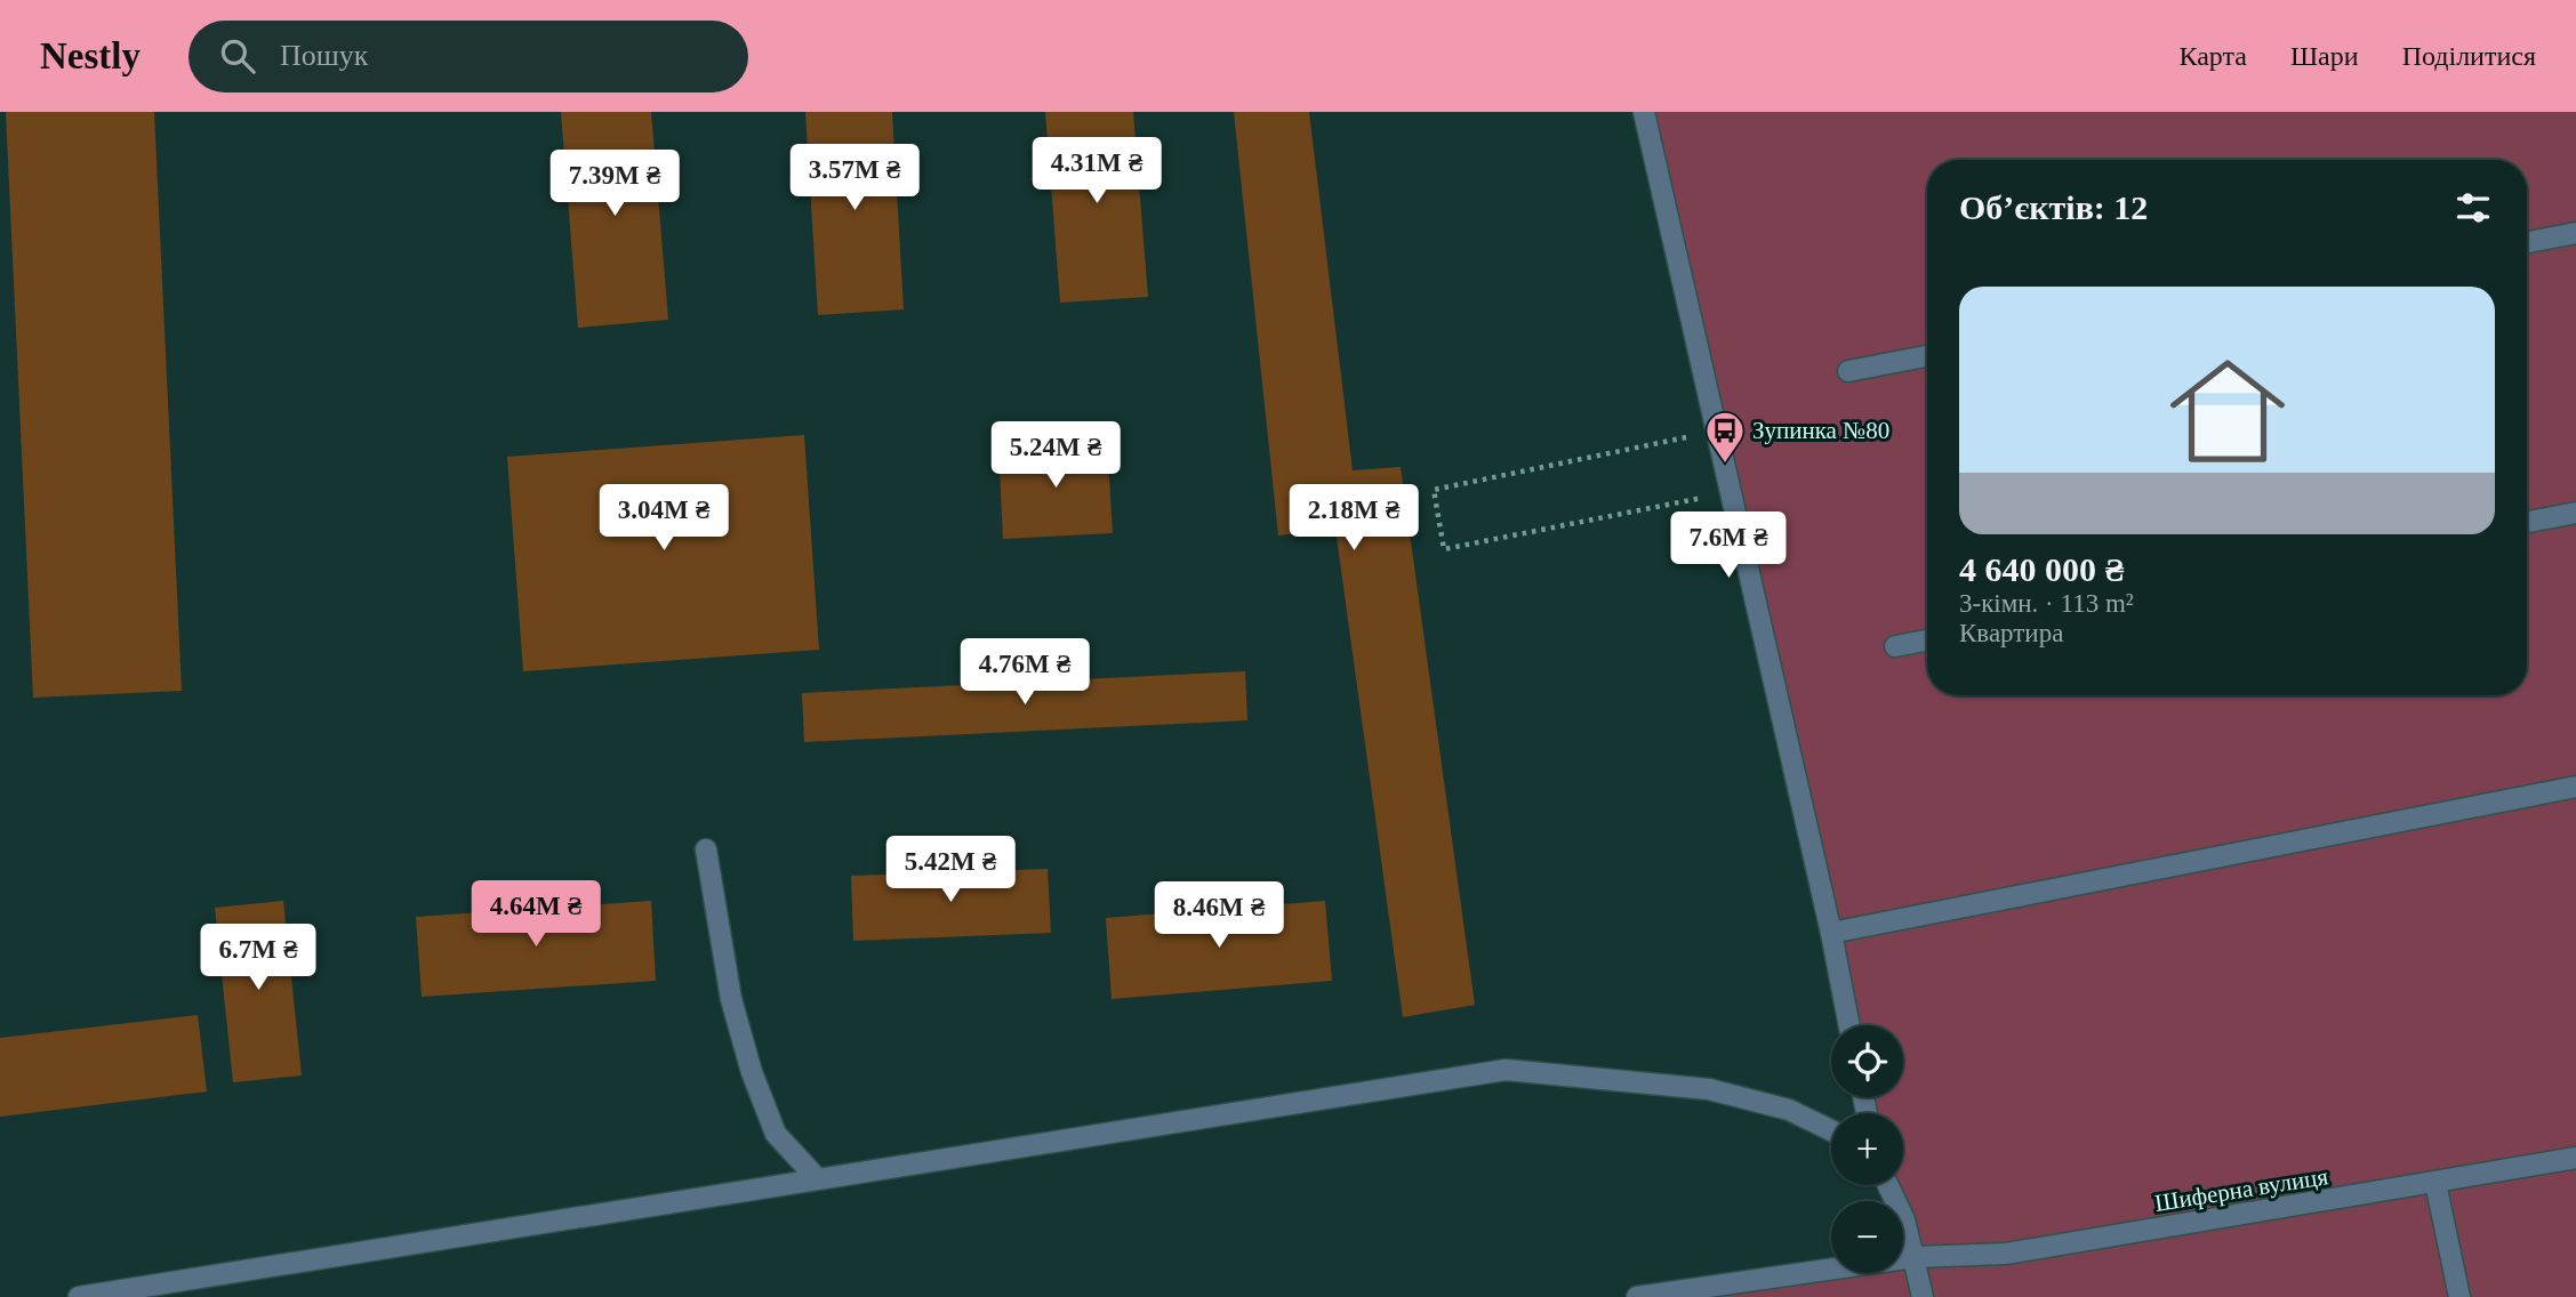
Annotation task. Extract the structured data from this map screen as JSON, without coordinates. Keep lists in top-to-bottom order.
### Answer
{
  "streets": {
    "street": ["Шиферна вулиця"]
  },
  "places": {
    "bus stop": ["Зупинка №80"]
  },
  "page": {
    "header": "Nestly",
    "search": "Пошук",
    "nav": ["Карта", "Шари", "Поділитися"],
    "price": [
      "4.31M ₴",
      "3.57M ₴",
      "7.39M ₴",
      "5.24M ₴",
      "3.04M ₴",
      "2.18M ₴",
      "7.6M ₴",
      "4.76M ₴",
      "5.42M ₴",
      "4.64M ₴",
      "8.46M ₴",
      "6.7M ₴"
    ],
    "heading": "Об’єктів: 12",
    "list": [
      {
        "name": "4 640 000 ₴",
        "note": "3-кімн. · 113 m² · Квартира"
      }
    ],
    "map_buttons": ["+", "−"]
  }
}
